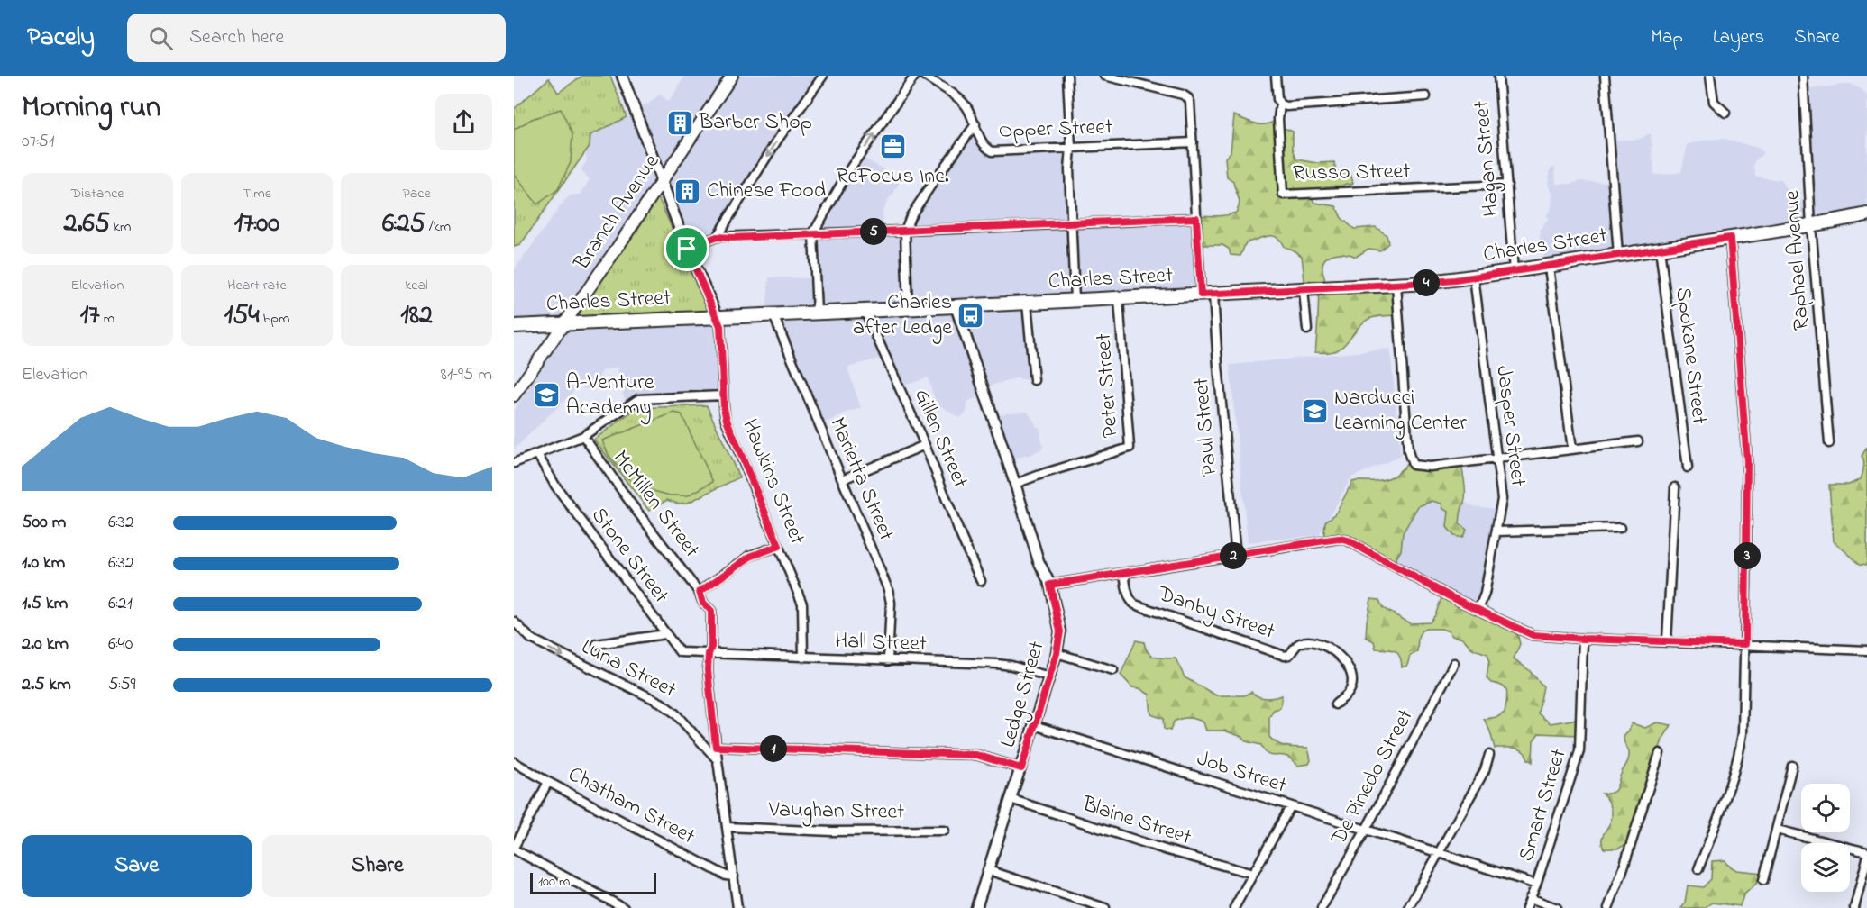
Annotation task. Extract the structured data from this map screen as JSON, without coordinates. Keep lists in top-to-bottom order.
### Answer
{
  "streets": {
    "main road": ["Branch Avenue", "Charles Street"],
    "street": [
      "Opper Street",
      "Hagan Street",
      "Russo Street",
      "Raphael Avenue",
      "Spokane Street",
      "Peter Street",
      "Jasper Street",
      "Paul Street",
      "Gillen Street",
      "Marietta Street",
      "Hawkins Street",
      "McMillen Street",
      "Stone Street",
      "Danby Street",
      "Hall Street",
      "Luna Street",
      "Ledge Street",
      "Job Street",
      "De Pinedo Street",
      "Smart Street",
      "Chatham Street",
      "Vaughan Street",
      "Blaine Street"
    ]
  },
  "crossings": [
    ["Opper Street", "Paul Street"],
    ["Hagan Street", "Russo Street"],
    ["Hagan Street", "Charles Street"],
    ["Branch Avenue", "Charles Street"],
    ["Branch Avenue", "Hawkins Street"],
    ["Charles Street", "Raphael Avenue"],
    ["Charles Street", "Spokane Street"],
    ["Charles Street", "Peter Street"],
    ["Charles Street", "Jasper Street"],
    ["Charles Street", "Paul Street"],
    ["Charles Street", "Gillen Street"],
    ["Charles Street", "Marietta Street"],
    ["Charles Street", "Hawkins Street"],
    ["Charles Street", "Ledge Street"],
    ["Peter Street", "Ledge Street"],
    ["Marietta Street", "Hall Street"],
    ["Hawkins Street", "Hall Street"],
    ["McMillen Street", "Stone Street"],
    ["McMillen Street", "Hall Street"],
    ["McMillen Street", "Luna Street"],
    ["McMillen Street", "Chatham Street"],
    ["McMillen Street", "Vaughan Street"],
    ["Stone Street", "Hall Street"],
    ["Hall Street", "Ledge Street"],
    ["Ledge Street", "Job Street"],
    ["Ledge Street", "Blaine Street"],
    ["Job Street", "De Pinedo Street"],
    ["Job Street", "Smart Street"]
  ],
  "one_way": ["Luna Street"],
  "places": {
    "building": ["Barber Shop", "Chinese Food"],
    "office": ["ReFocus Inc."],
    "bus stop": ["Charles after Ledge"],
    "school or university": ["A-Venture Academy", "Narducci Learning Center"]
  },
  "scale_bar": "100 m",
  "page": {
    "header": "Pacely",
    "search": "Search here",
    "nav": ["Map", "Layers", "Share"],
    "heading": ["Morning run", "07:51"],
    "stats": [
      ["Distance", "2.65 km"],
      ["Time", "17:00"],
      ["Pace", "6:25 /km"],
      ["Elevation", "17 m"],
      ["Heart rate", "154 bpm"],
      ["kcal", "182"]
    ],
    "pins": [
      "5",
      "4",
      "2",
      "3",
      "1"
    ],
    "chart": ["Elevation", "81–95 m"],
    "list": [
      {
        "name": "500 m",
        "note": "6:32"
      },
      {
        "name": "1.0 km",
        "note": "6:32"
      },
      {
        "name": "1.5 km",
        "note": "6:21"
      },
      {
        "name": "2.0 km",
        "note": "6:40"
      },
      {
        "name": "2.5 km",
        "note": "5:59"
      }
    ],
    "buttons": ["Save", "Share"],
    "scale": "100 m"
  }
}
